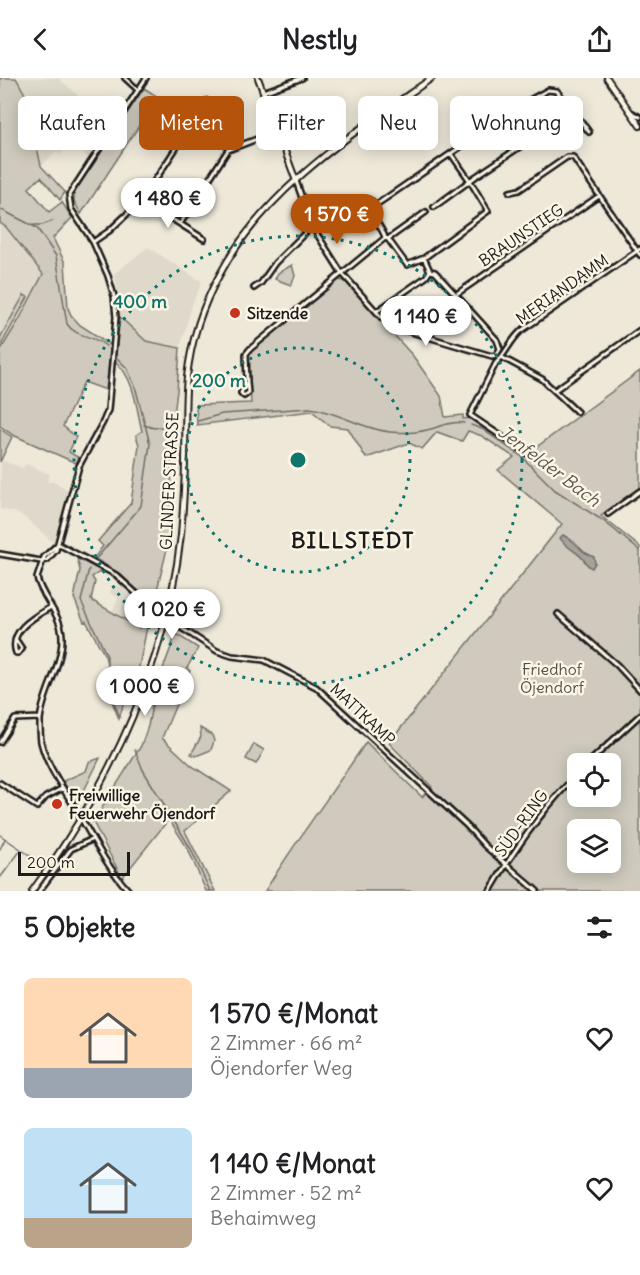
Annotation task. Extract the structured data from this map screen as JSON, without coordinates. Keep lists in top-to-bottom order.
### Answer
{
  "streets": {
    "main road": ["GLINDER STRASSE"],
    "street": [
      "BRAUNSTIEG",
      "MERIANDAMM",
      "MATTKAMP",
      "SÜD-RING"
    ]
  },
  "crossings": [
    ["GLINDER STRASSE", "MATTKAMP"],
    ["MATTKAMP", "SÜD-RING"]
  ],
  "districts": ["BILLSTEDT"],
  "water": ["Jenfelder Bach"],
  "parks": ["Friedhof Öjendorf"],
  "places": ["Sitzende", "Freiwillige Feuerwehr Öjendorf"],
  "scale_bar": "200 m",
  "page": {
    "header": "Nestly",
    "chip": [
      "Kaufen",
      "Mieten",
      "Filter",
      "Neu",
      "Wohnung"
    ],
    "price": [
      "1 480 €",
      "1 570 €",
      "1 140 €",
      "1 020 €",
      "1 000 €"
    ],
    "scale": "200 m",
    "heading": "5 Objekte",
    "list": [
      {
        "name": "1 570 €/Monat",
        "note": "2 Zimmer · 66 m² · Öjendorfer Weg"
      },
      {
        "name": "1 140 €/Monat",
        "note": "2 Zimmer · 52 m² · Behaimweg"
      }
    ]
  },
  "rings": ["400 m", "200 m"]
}
